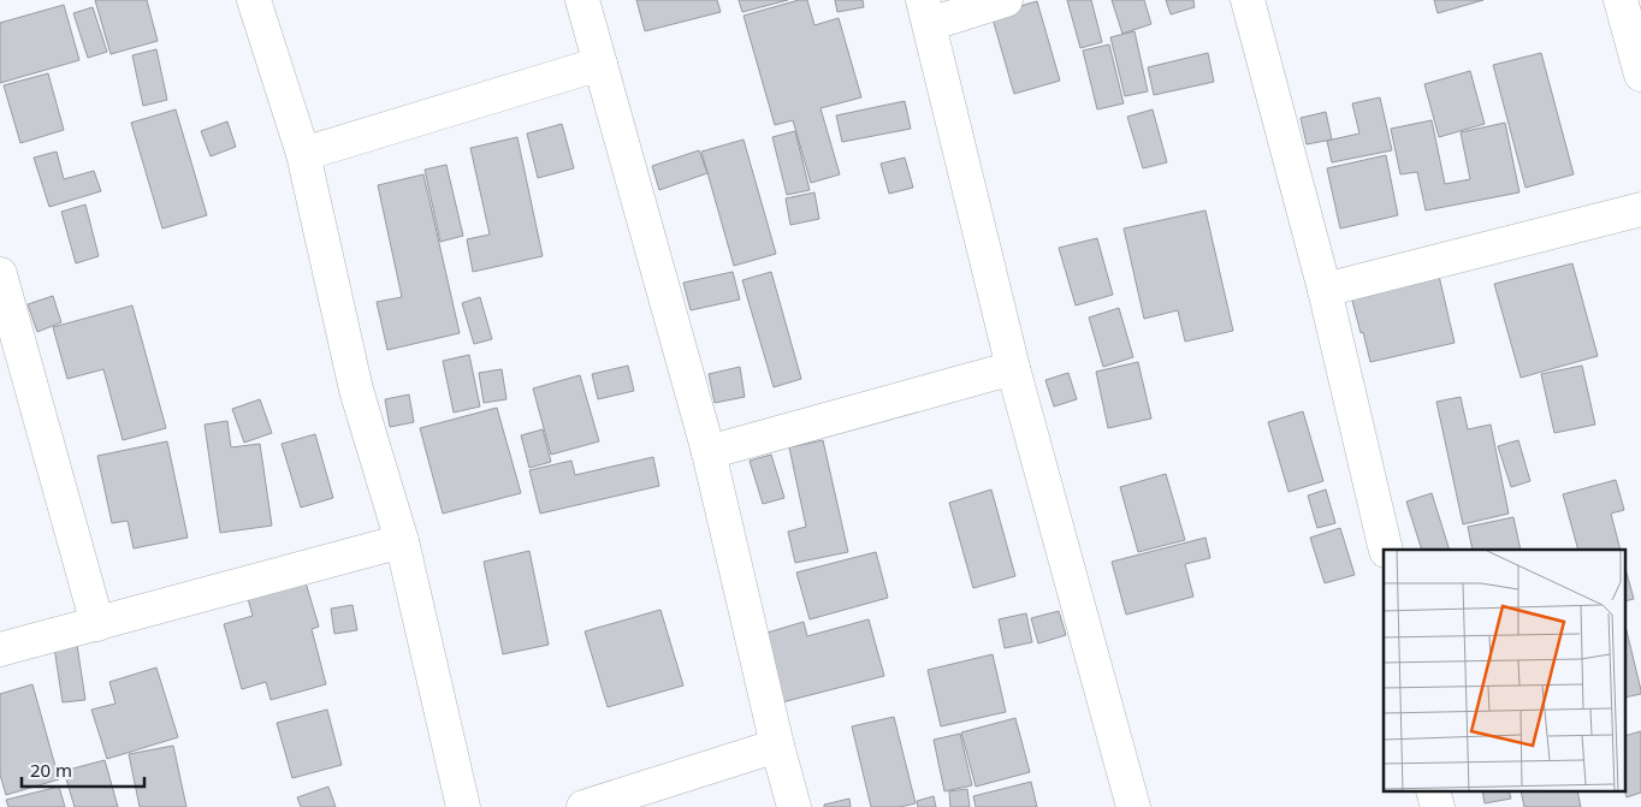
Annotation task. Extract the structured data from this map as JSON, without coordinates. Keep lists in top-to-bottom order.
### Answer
{
  "scale_bar": "20 m"
}
